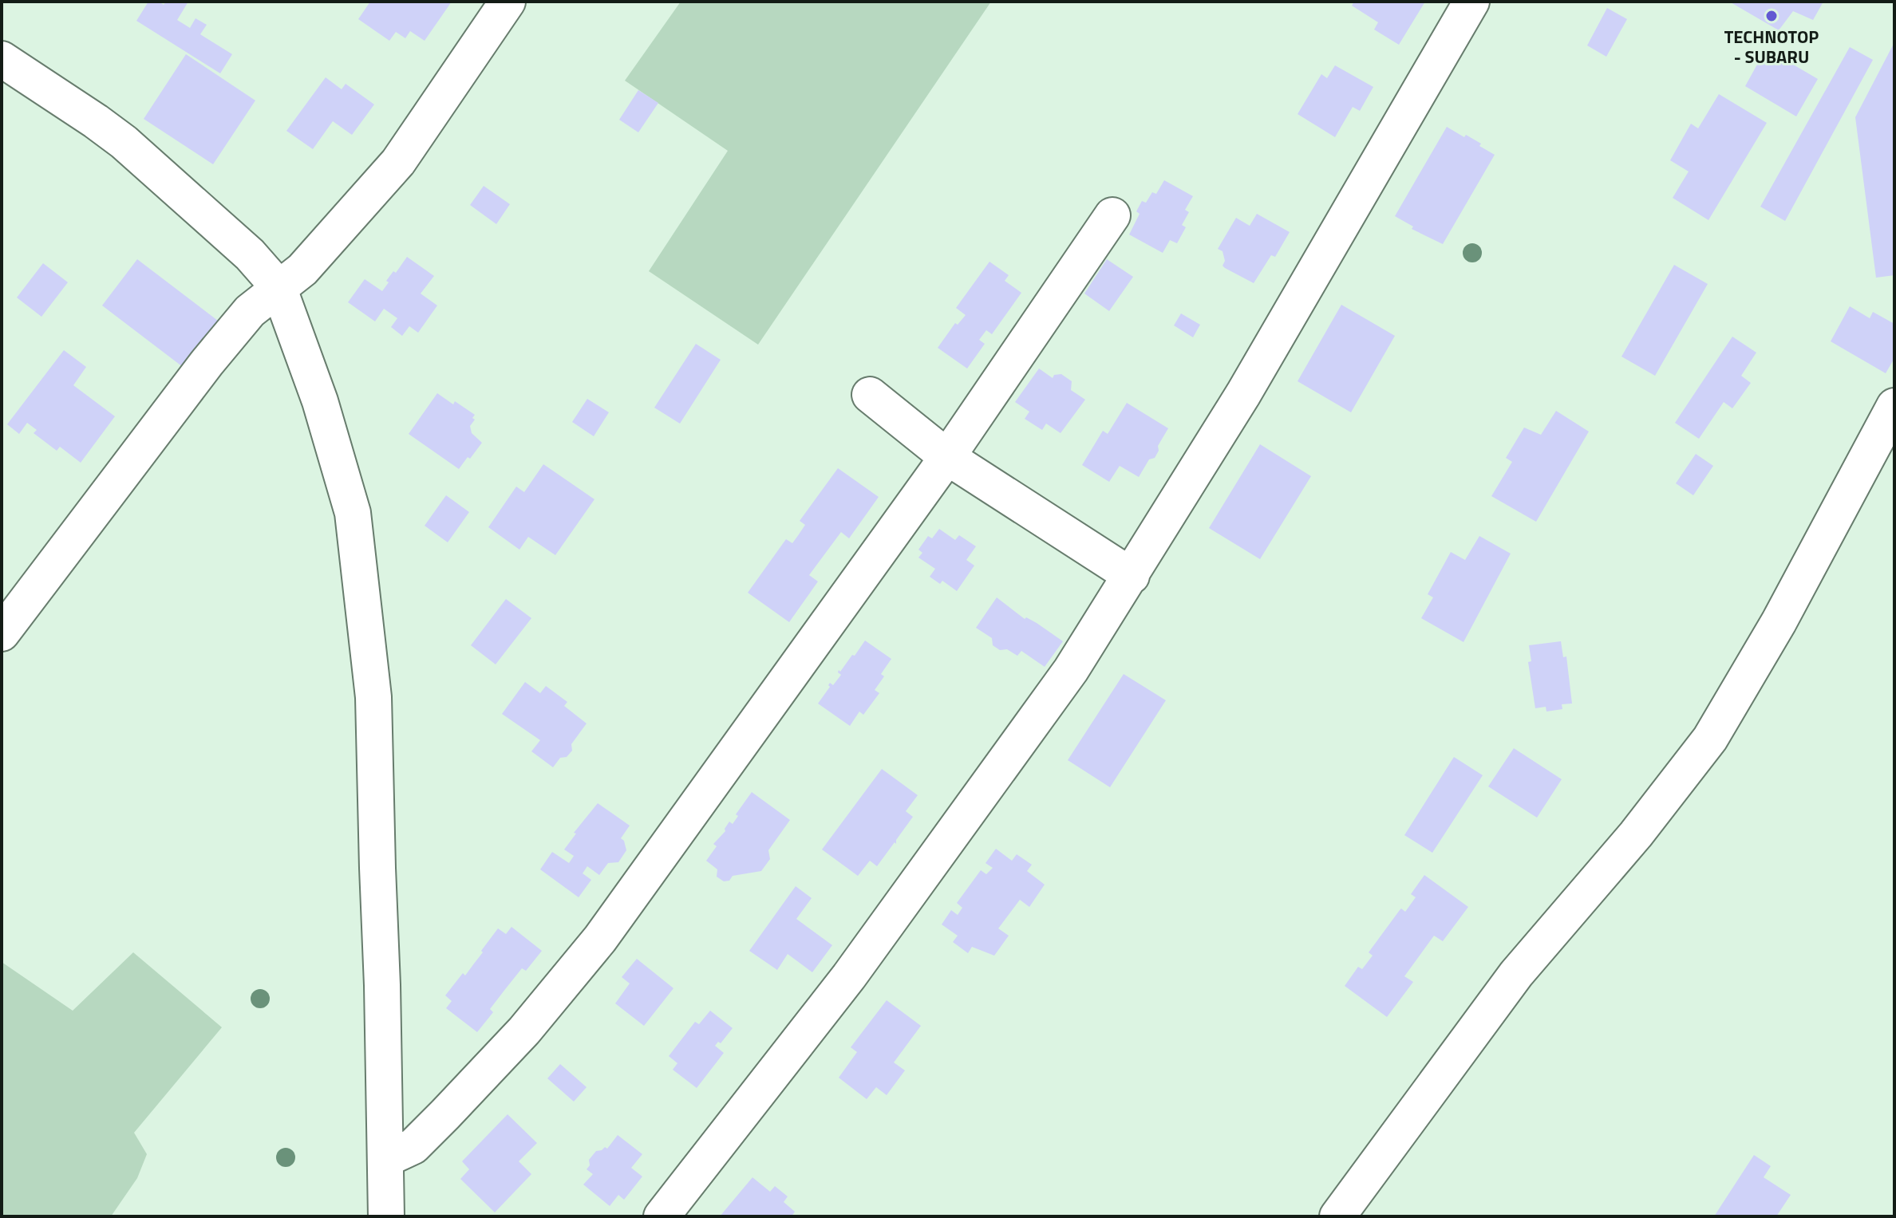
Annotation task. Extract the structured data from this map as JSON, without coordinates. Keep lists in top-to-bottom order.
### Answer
{
  "places": ["TECHNOTOP - SUBARU"]
}
